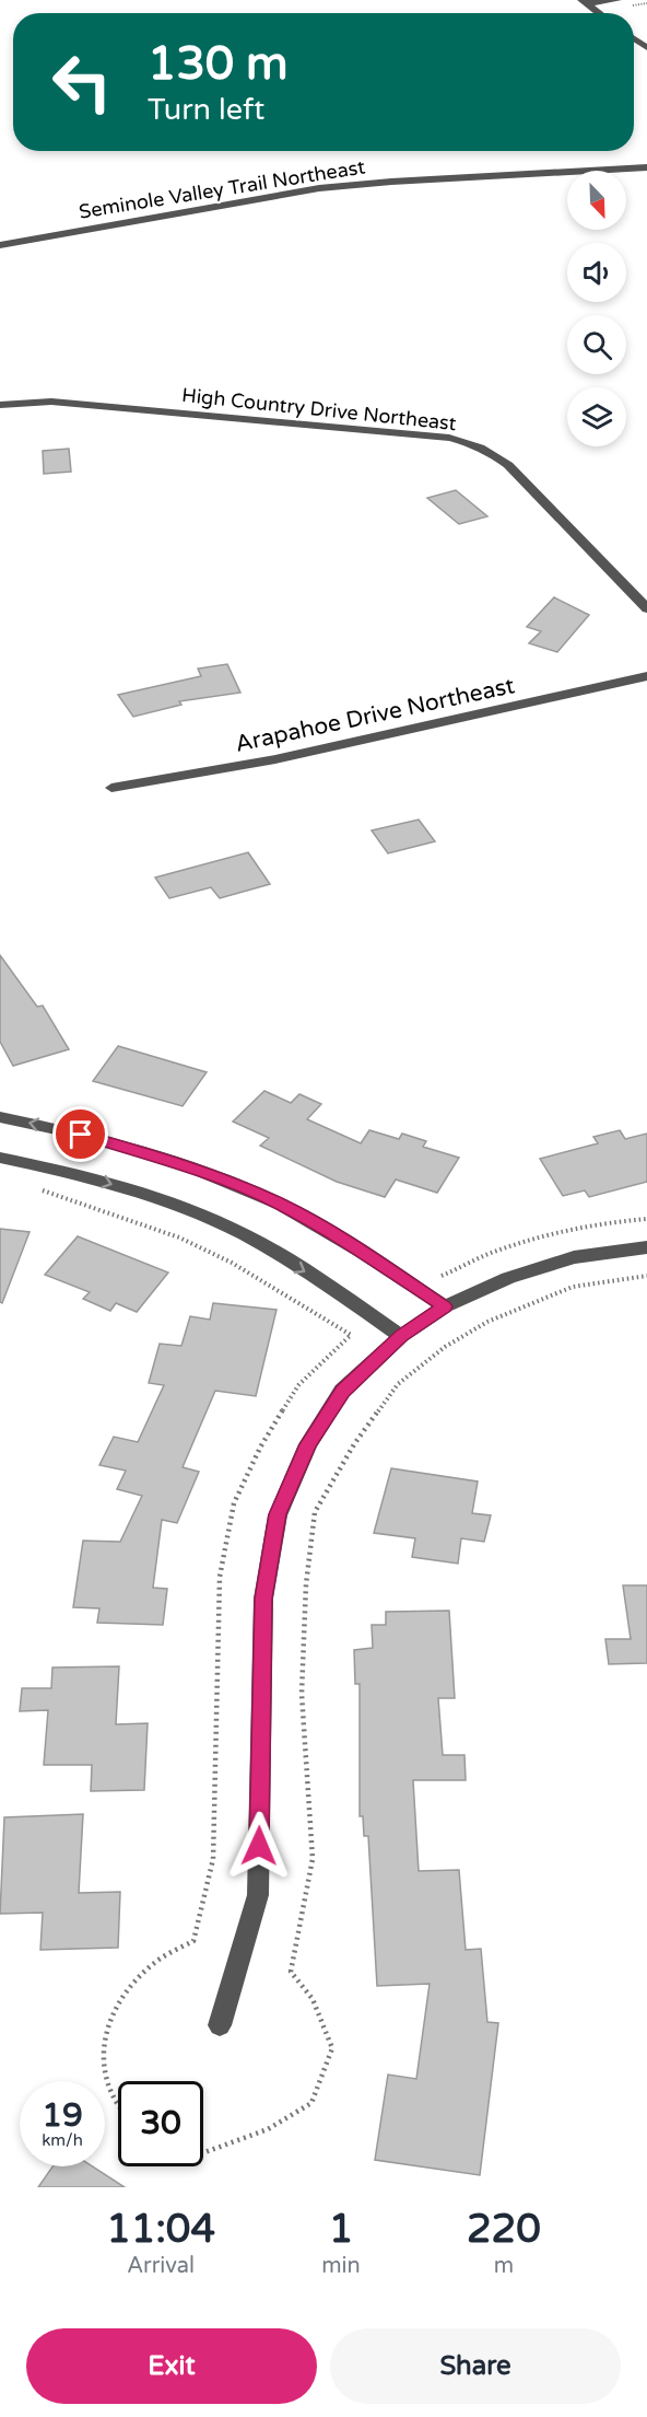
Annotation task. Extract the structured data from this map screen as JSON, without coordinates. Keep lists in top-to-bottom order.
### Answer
{
  "streets": {
    "street": ["Seminole Valley Trail Northeast", "High Country Drive Northeast", "Arapahoe Drive Northeast"]
  },
  "north": "bottom right",
  "page": {
    "turn": ["130 m", "Turn left"],
    "speed": "19 km/h",
    "limit": "30",
    "eta": [
      "11:04",
      "Arrival",
      "1",
      "min",
      "220",
      "m"
    ],
    "buttons": ["Exit", "Share"]
  }
}
